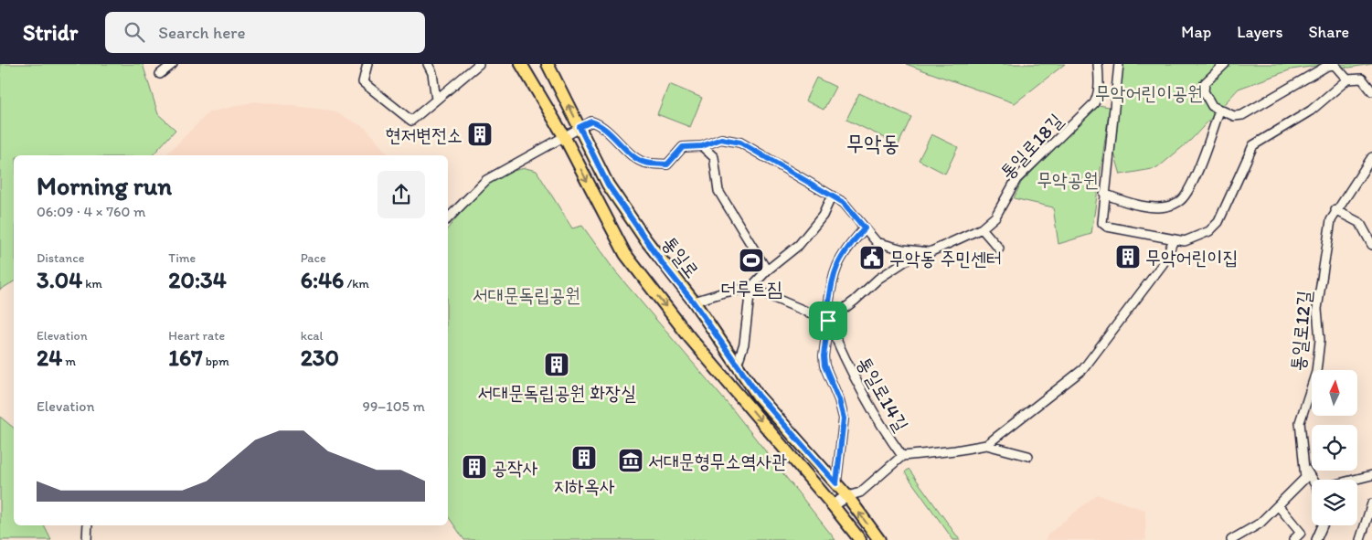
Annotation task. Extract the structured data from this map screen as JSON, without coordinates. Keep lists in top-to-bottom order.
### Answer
{
  "streets": {
    "main road": ["통일로"],
    "street": ["통일로18길", "통일로12길", "통일로14길"]
  },
  "crossings": [
    ["통일로18길", "통일로"],
    ["통일로18길", "통일로14길"],
    ["통일로", "통일로14길"]
  ],
  "districts": ["무악동"],
  "parks": ["무악어린이공원", "무악공원", "서대문독립공원"],
  "places": {
    "building": [
      "현저변전소",
      "무악어린이집",
      "서대문독립공원 화장실",
      "지하옥사",
      "공작사"
    ],
    "public building": ["무악동 주민센터"],
    "sports": ["더루트짐"],
    "museum": ["서대문형무소역사관"]
  },
  "north": "top",
  "page": {
    "header": "Stridr",
    "search": "Search here",
    "nav": ["Map", "Layers", "Share"],
    "heading": ["Morning run", "06:09 · 4 × 760 m"],
    "stats": [
      ["Distance", "3.04 km"],
      ["Time", "20:34"],
      ["Pace", "6:46 /km"],
      ["Elevation", "24 m"],
      ["Heart rate", "167 bpm"],
      ["kcal", "230"]
    ],
    "chart": ["Elevation", "99–105 m"]
  }
}
